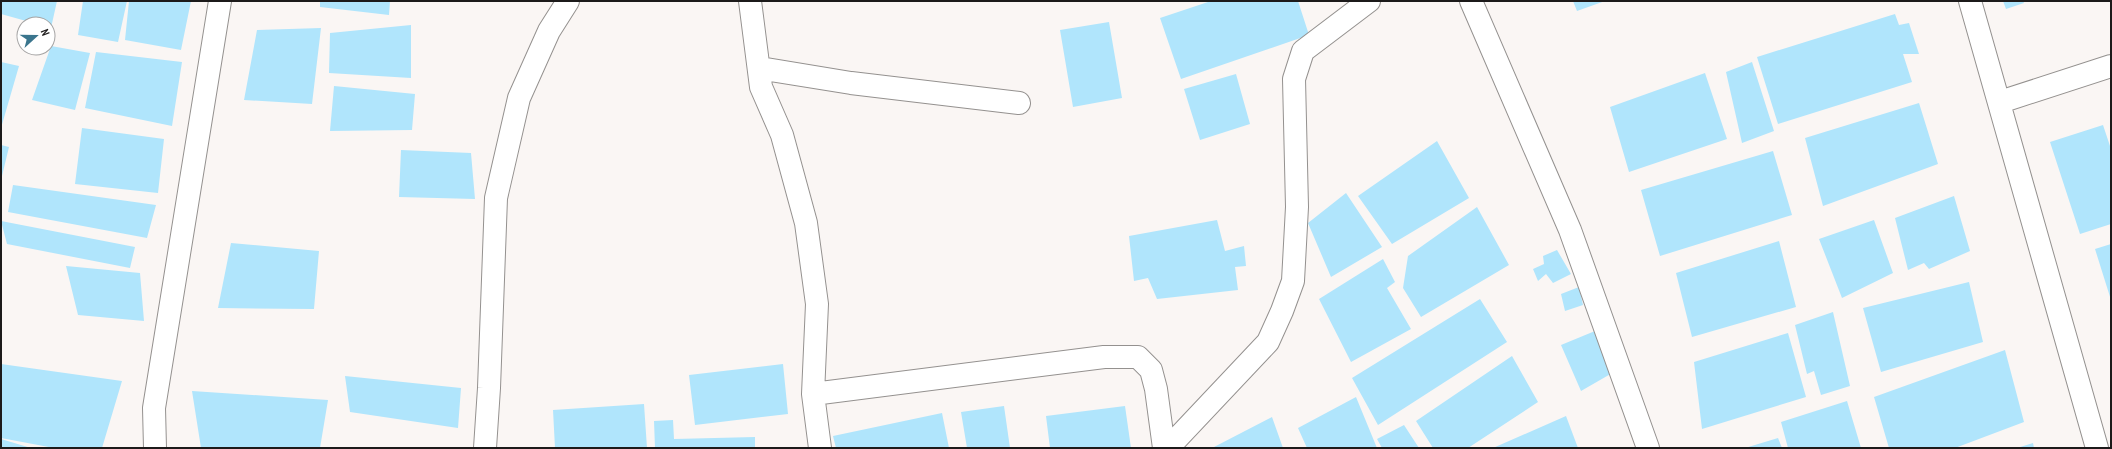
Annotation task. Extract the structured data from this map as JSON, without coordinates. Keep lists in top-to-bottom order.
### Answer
{
  "north": "right"
}
